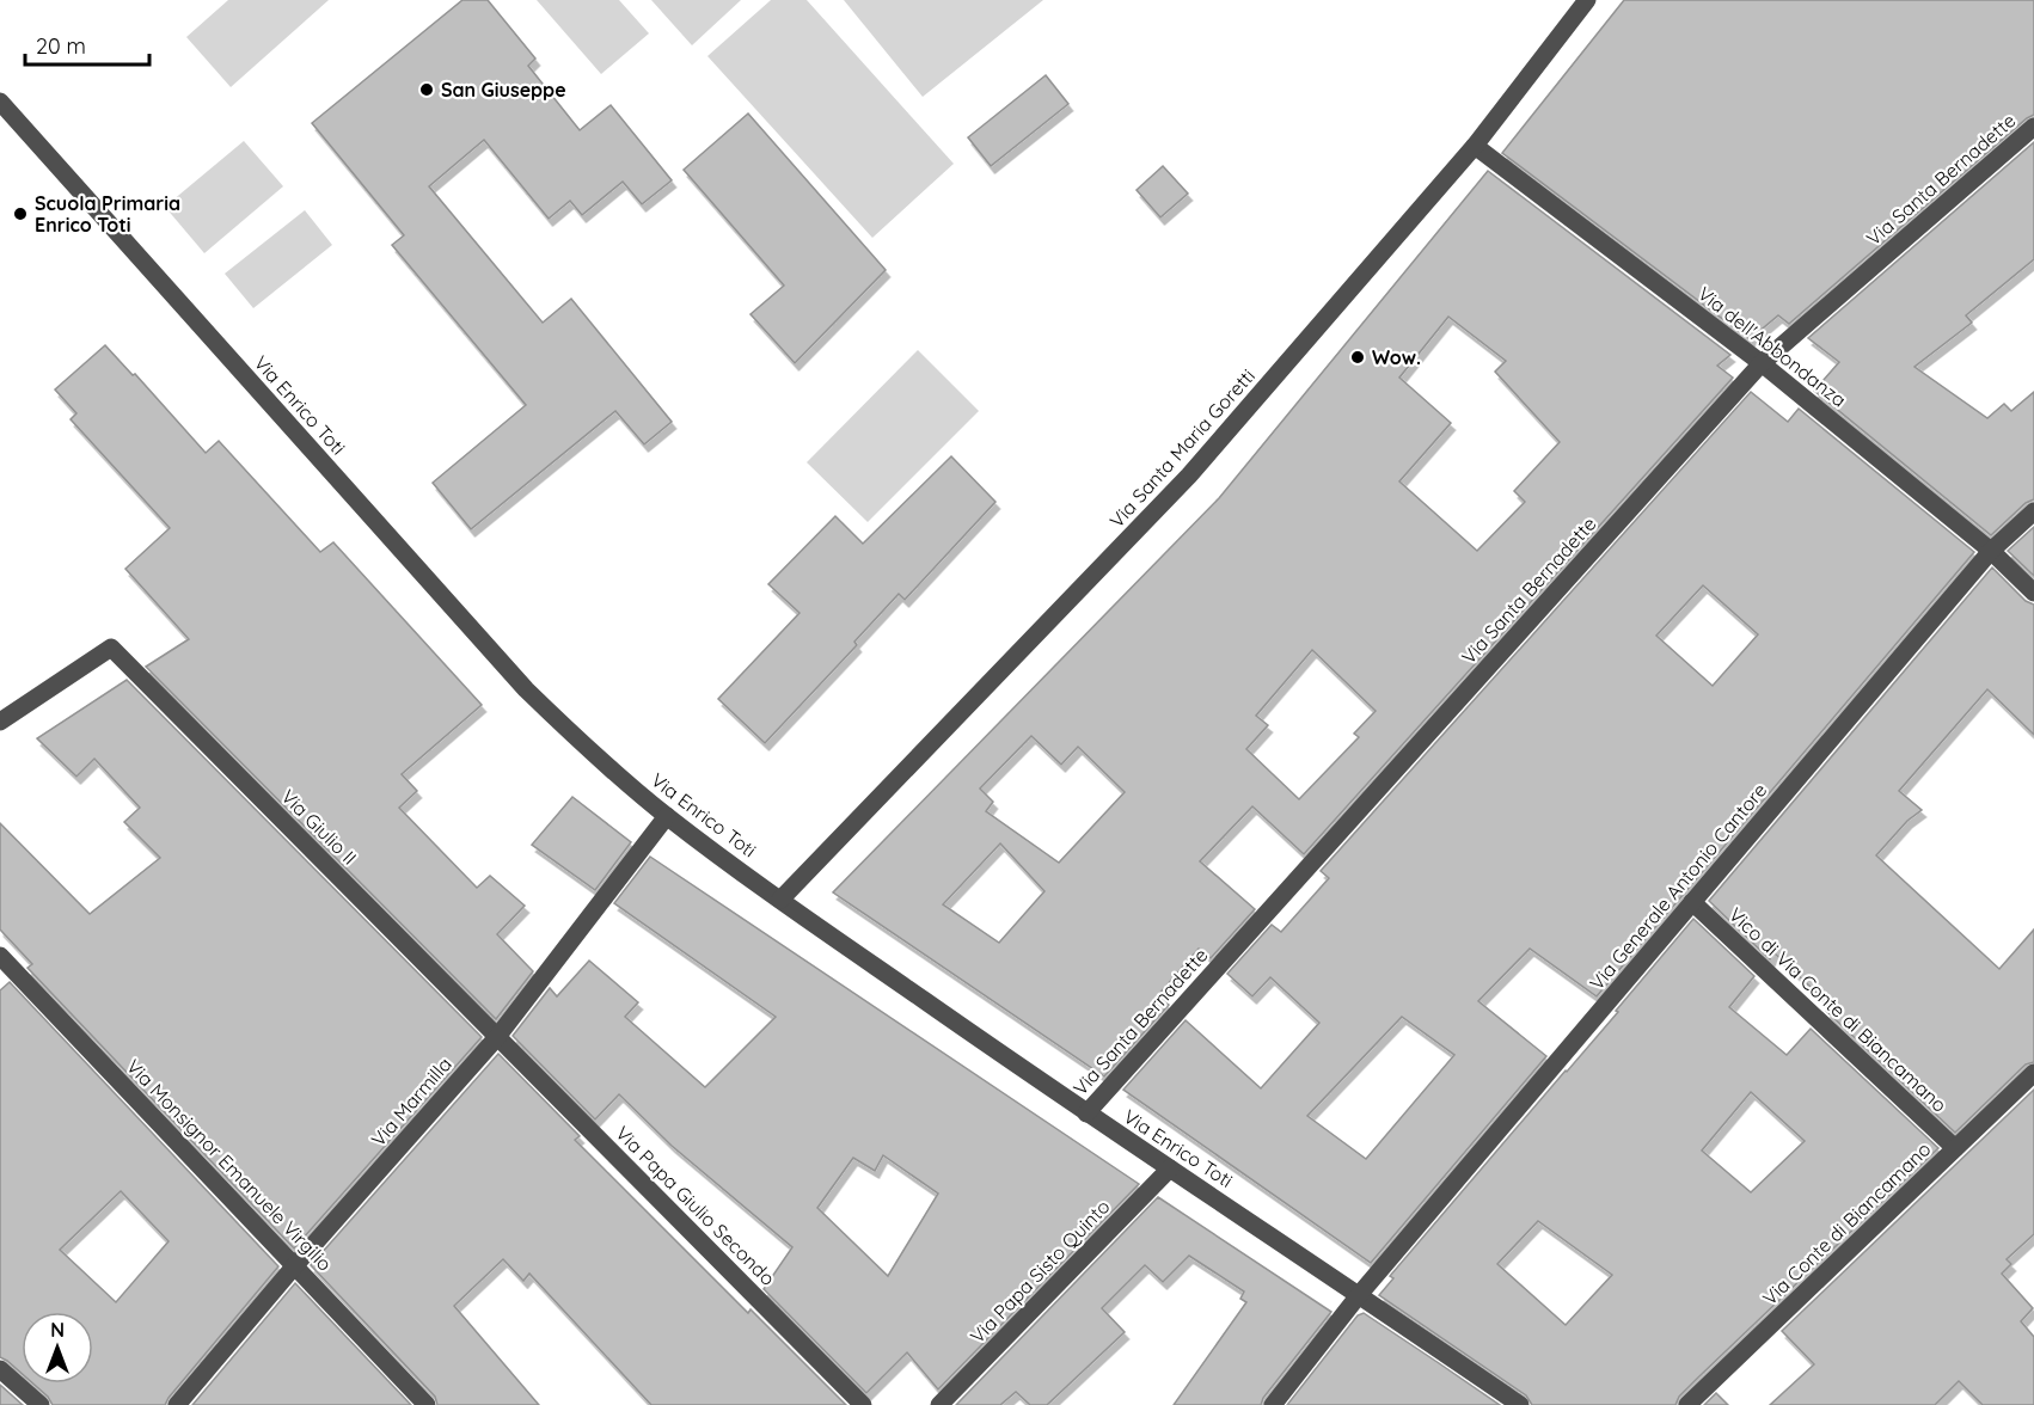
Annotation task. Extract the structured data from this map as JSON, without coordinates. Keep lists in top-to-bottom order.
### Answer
{
  "streets": {
    "street": [
      "Via Santa Bernadette",
      "Via dell'Abbondanza",
      "Via Enrico Toti",
      "Via Santa Maria Goretti",
      "Via Giulio II",
      "Via Generale Antonio Cantore",
      "Vico di Via Conte di Biancamano",
      "Via Marmilla",
      "Via Monsignor Emanuele Virgilio",
      "Via Papa Giulio Secondo",
      "Via Conte di Biancamano",
      "Via Papa Sisto Quinto"
    ]
  },
  "crossings": [
    ["Via Santa Bernadette", "Via dell'Abbondanza"],
    ["Via Santa Bernadette", "Via Enrico Toti"],
    ["Via dell'Abbondanza", "Via Santa Maria Goretti"],
    ["Via dell'Abbondanza", "Via Generale Antonio Cantore"],
    ["Via Enrico Toti", "Via Santa Maria Goretti"],
    ["Via Enrico Toti", "Via Generale Antonio Cantore"],
    ["Via Enrico Toti", "Via Marmilla"],
    ["Via Enrico Toti", "Via Papa Sisto Quinto"],
    ["Via Giulio II", "Via Marmilla"],
    ["Via Giulio II", "Via Papa Giulio Secondo"],
    ["Via Generale Antonio Cantore", "Vico di Via Conte di Biancamano"],
    ["Vico di Via Conte di Biancamano", "Via Conte di Biancamano"],
    ["Via Marmilla", "Via Monsignor Emanuele Virgilio"],
    ["Via Marmilla", "Via Papa Giulio Secondo"]
  ],
  "places": ["San Giuseppe", "Scuola Primaria Enrico Toti", "Wow."],
  "scale_bar": "20 m",
  "north": "top"
}
